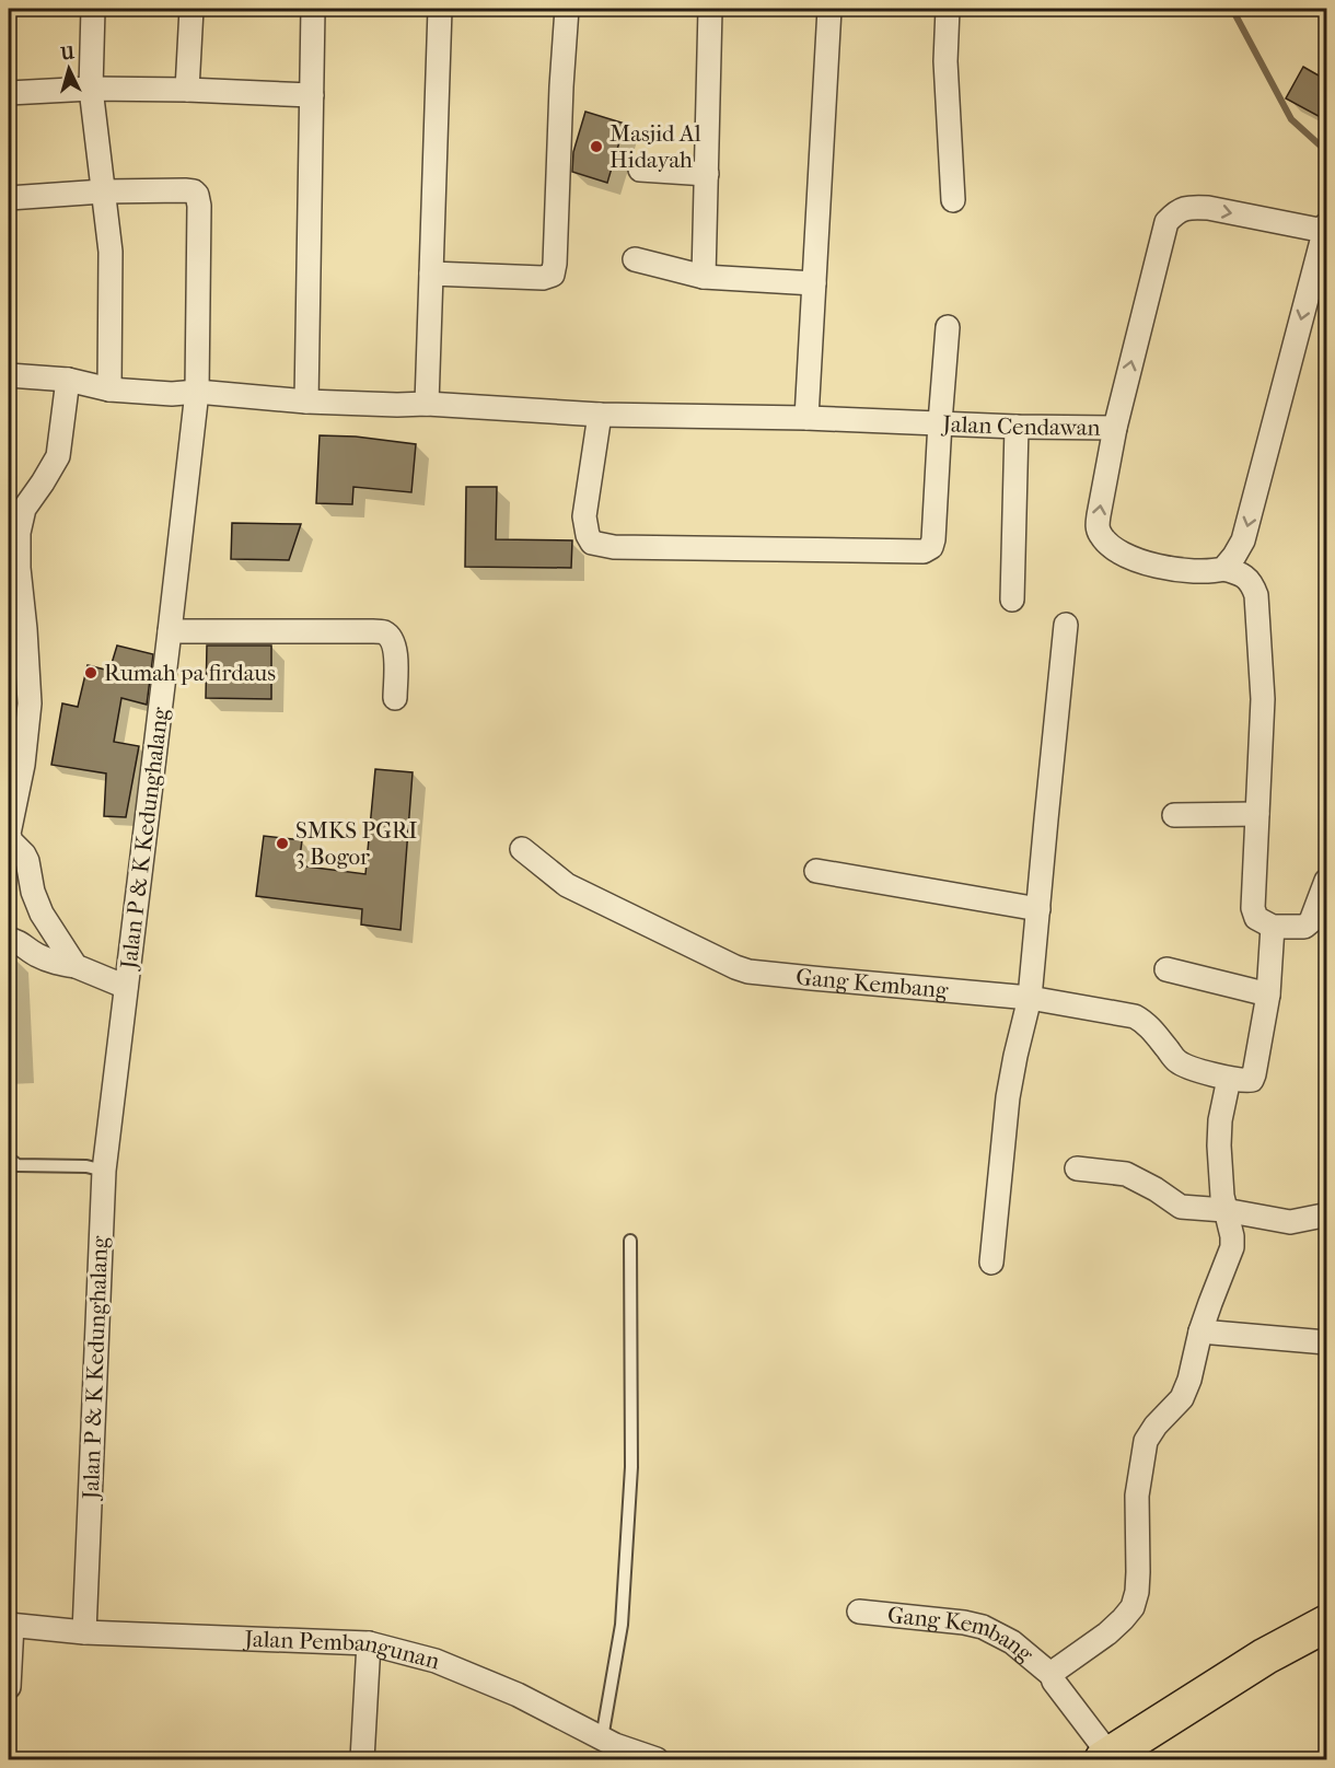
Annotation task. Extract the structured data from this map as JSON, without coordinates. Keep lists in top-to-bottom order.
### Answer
{
  "streets": {
    "street": [
      "Jalan Cendawan",
      "Jalan P & K Kedunghalang",
      "Gang Kembang",
      "Jalan Pembangunan"
    ]
  },
  "crossings": [
    ["Jalan Cendawan", "Jalan P & K Kedunghalang"],
    ["Jalan P & K Kedunghalang", "Jalan Pembangunan"]
  ],
  "places": ["Masjid Al Hidayah", "Rumah pa firdaus", "SMKS PGRI 3 Bogor"],
  "north": "top"
}
